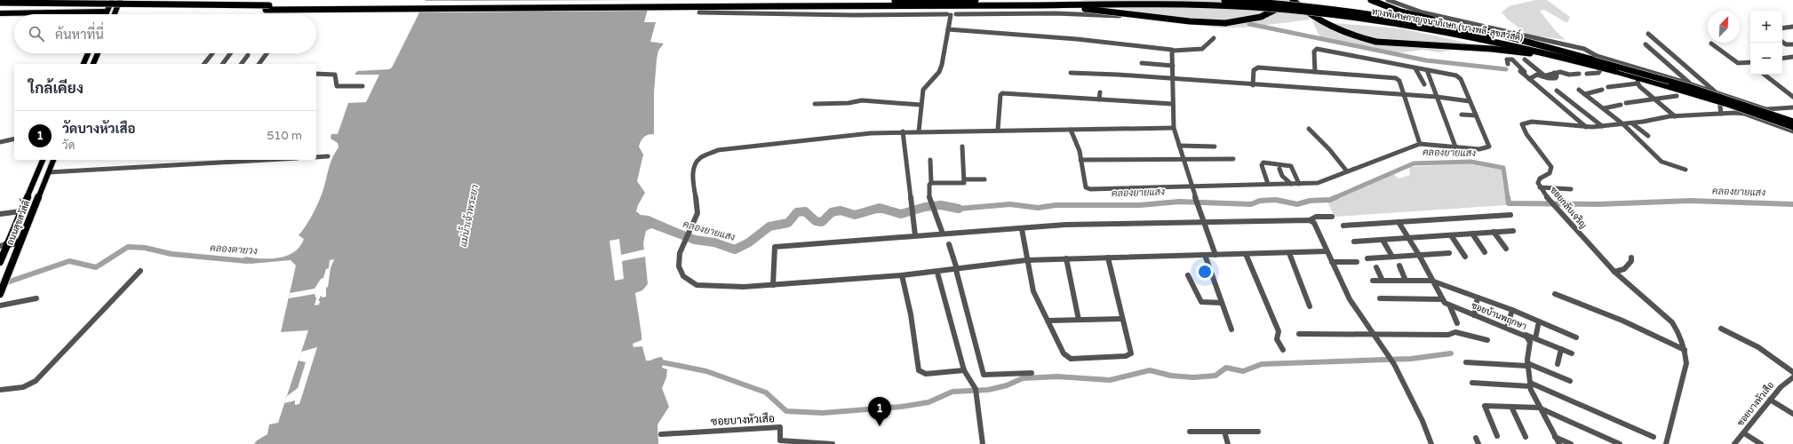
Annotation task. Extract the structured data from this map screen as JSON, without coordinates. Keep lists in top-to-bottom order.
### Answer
{
  "streets": {
    "highway": ["ทางพิเศษกาญจนาภิเษก (บางพลี-สุขสวัสดิ์)"],
    "main road": ["ถนนสุขสวัสดิ์"],
    "street": ["ซอยกลับเจริญ", "ซอยบ้านพฤกษา", "ซอยบางหัวเสือ"]
  },
  "water": ["คลองยายแสง", "แม่น้ำเจ้าพระยา", "คลองตายวง"],
  "north": "top right",
  "page": {
    "map_buttons": ["+", "−"],
    "search": "ค้นหาที่นี่",
    "heading": "ใกล้เคียง",
    "list": [
      {
        "mark": "1",
        "name": "วัดบางหัวเสือ",
        "note": "วัด",
        "value": "510 m"
      }
    ],
    "pins": "1"
  }
}
